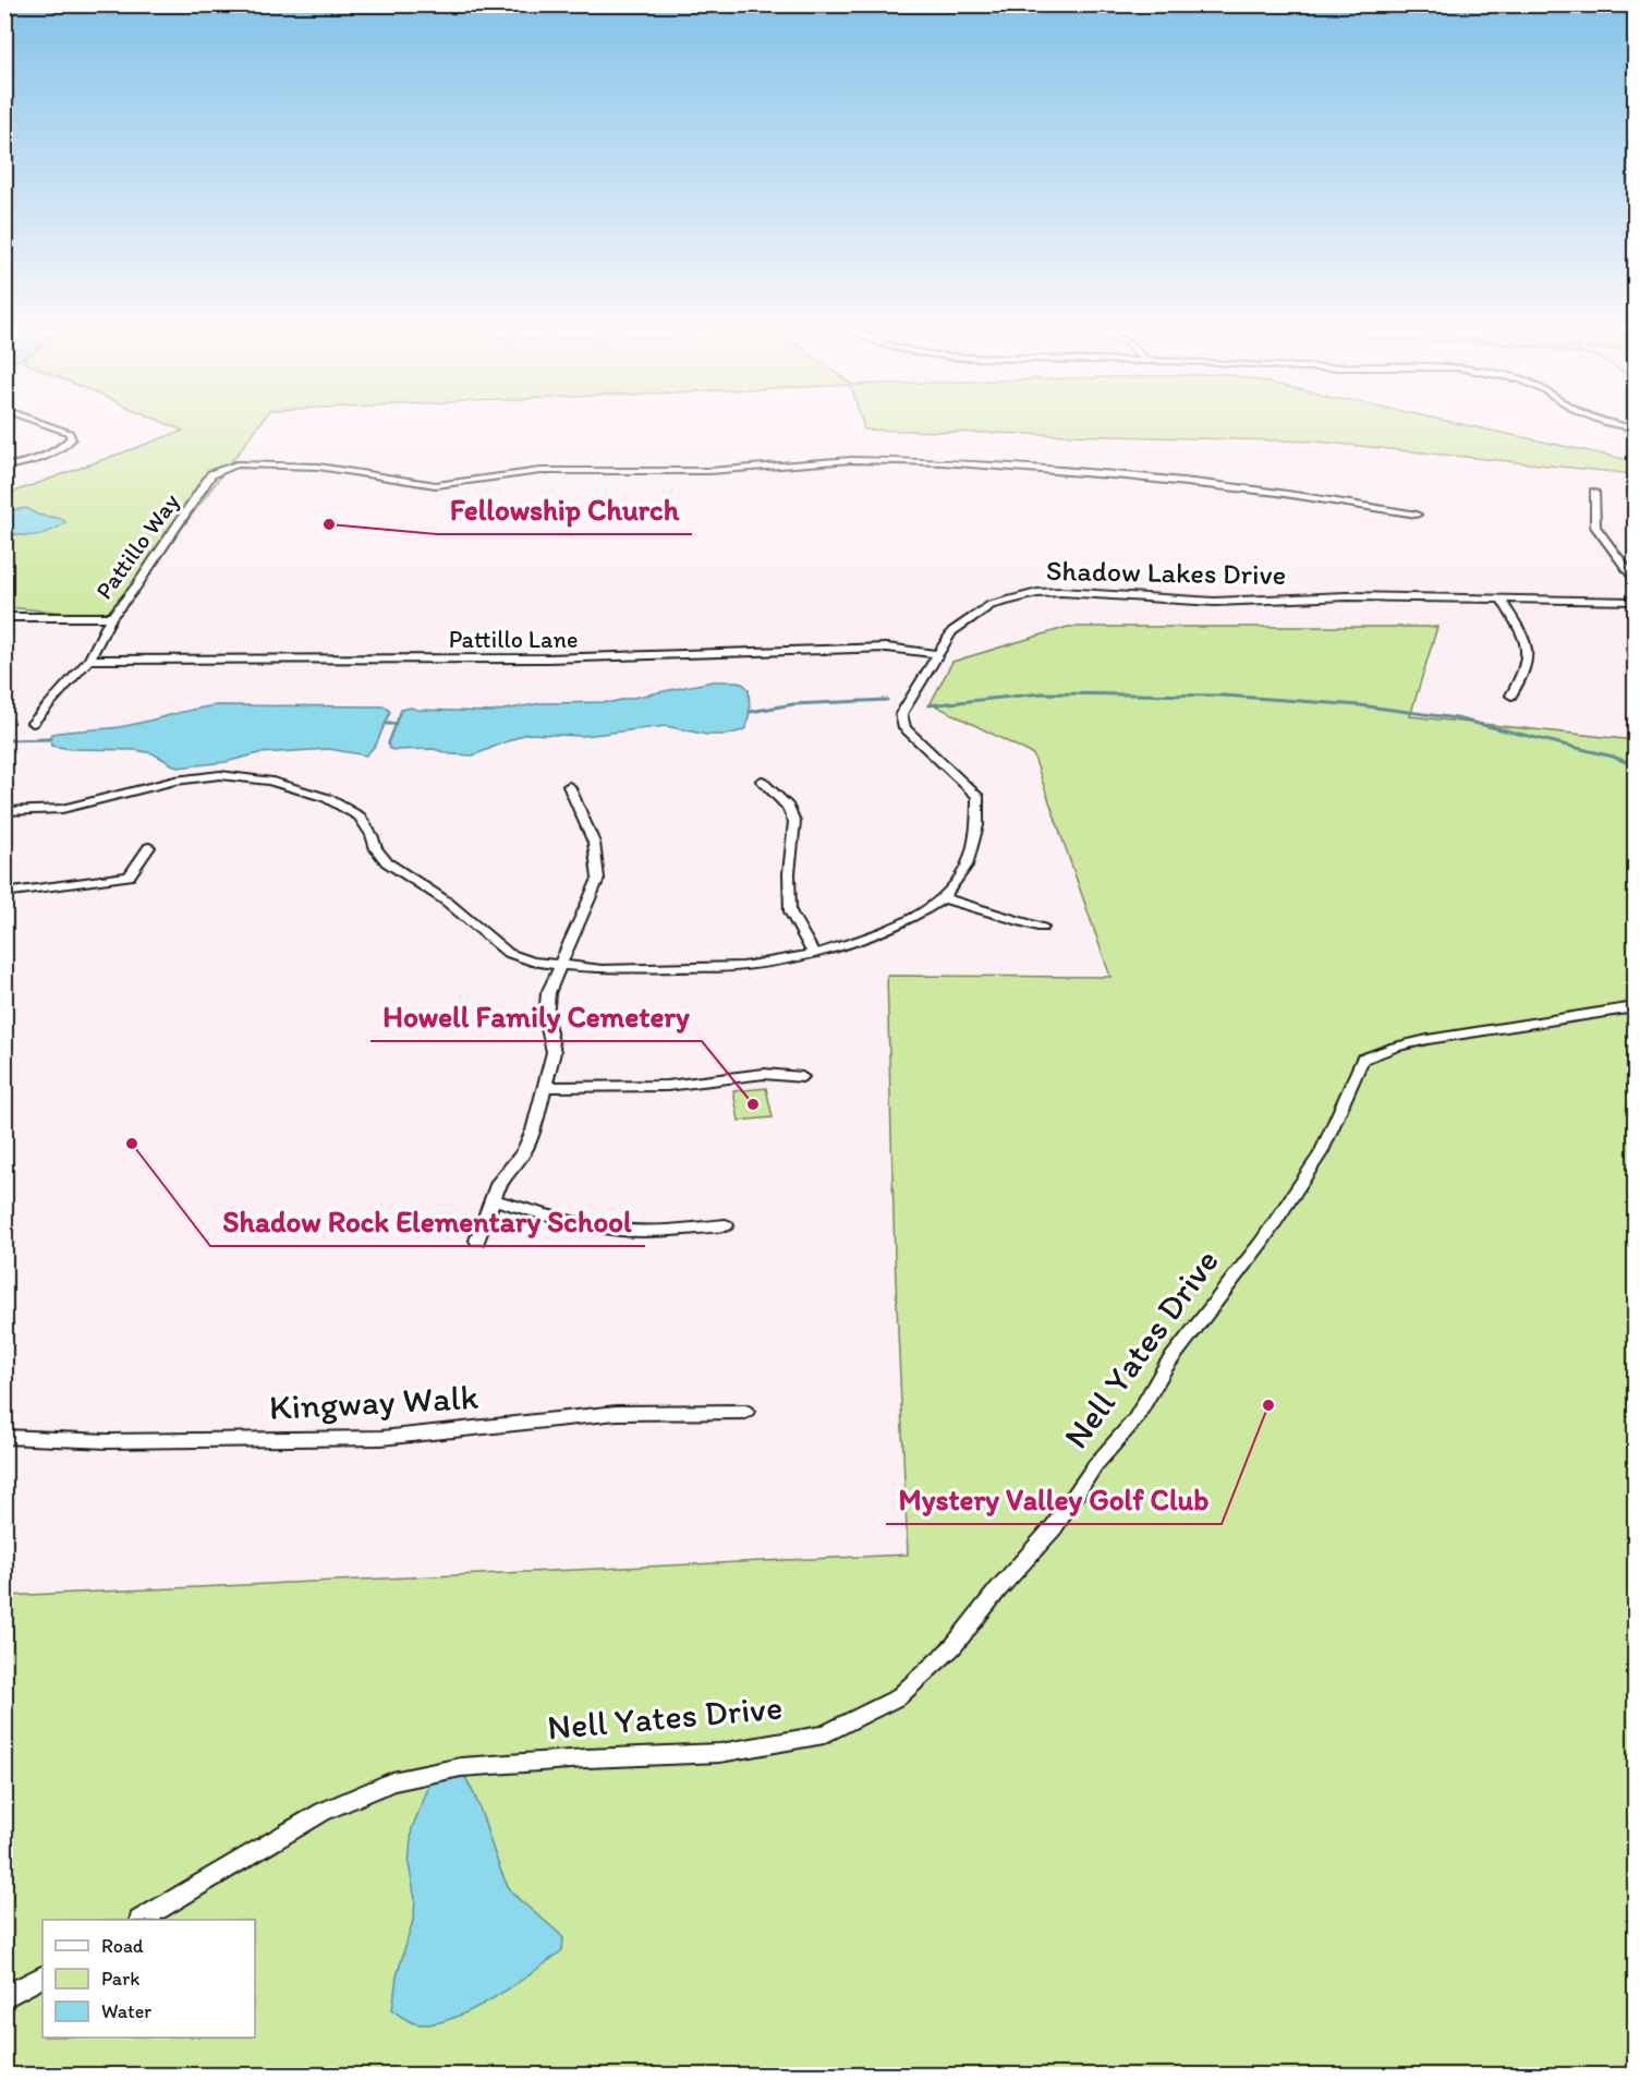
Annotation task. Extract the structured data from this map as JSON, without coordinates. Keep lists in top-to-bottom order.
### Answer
{
  "streets": {
    "street": [
      "Pattillo Way",
      "Shadow Lakes Drive",
      "Pattillo Lane",
      "Nell Yates Drive",
      "Kingway Walk"
    ]
  },
  "crossings": [
    ["Shadow Lakes Drive", "Pattillo Lane"]
  ],
  "places": [
    "Fellowship Church",
    "Howell Family Cemetery",
    "Shadow Rock Elementary School",
    "Mystery Valley Golf Club"
  ],
  "legend": ["Road", "Park", "Water"]
}
